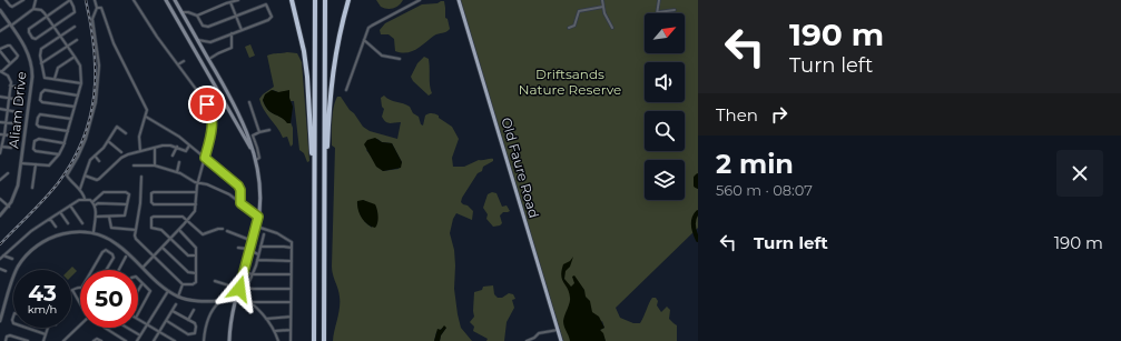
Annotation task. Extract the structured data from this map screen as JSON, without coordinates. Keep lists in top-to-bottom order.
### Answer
{
  "streets": {
    "main road": ["Old Faure Road"],
    "street": ["Aliam Drive"]
  },
  "parks": ["Driftsands Nature Reserve"],
  "north": "top right",
  "page": {
    "turn": ["190 m", "Turn left"],
    "then": "Then",
    "heading": ["2 min", "560 m · 08:07"],
    "list": [
      {
        "name": "Turn left",
        "value": "190 m"
      }
    ],
    "speed": "43 km/h",
    "limit": "50"
  }
}
